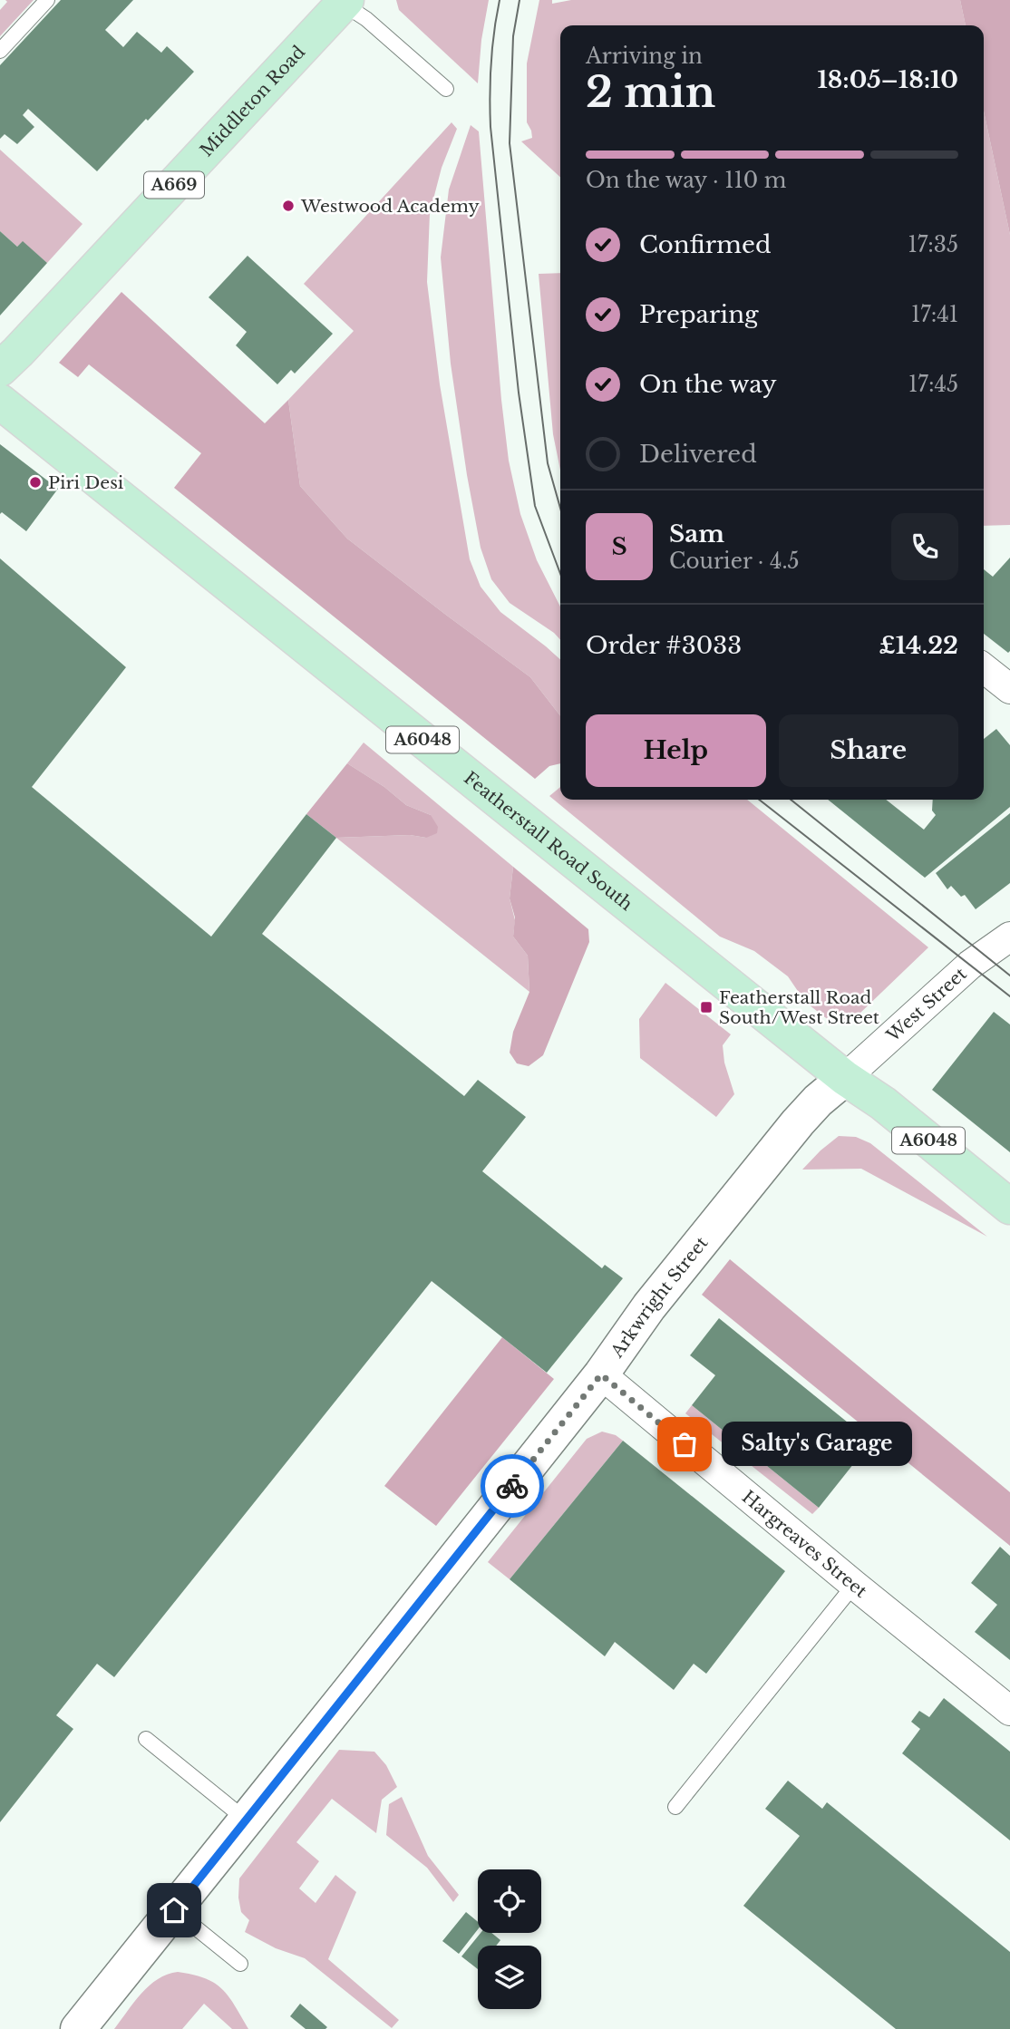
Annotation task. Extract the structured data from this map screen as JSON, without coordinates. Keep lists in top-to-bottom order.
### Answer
{
  "streets": {
    "main road": [
      "Middleton Road",
      "A669",
      "A6048",
      "Featherstall Road South"
    ],
    "street": ["West Street", "Arkwright Street", "Hargreaves Street"]
  },
  "crossings": [
    ["Featherstall Road South", "West Street"],
    ["Featherstall Road South", "Arkwright Street"],
    ["West Street", "Arkwright Street"],
    ["Arkwright Street", "Hargreaves Street"]
  ],
  "places": {
    "other": ["Westwood Academy", "Piri Desi", "Salty's Garage"],
    "transit": ["Featherstall Road South/West Street"]
  },
  "page": {
    "heading": ["2 min", "Arriving in", "18:05–18:10"],
    "panel": [
      "Sam",
      "Courier · 4.5",
      "Order #3033",
      "£14.22"
    ],
    "bar": "On the way · 110 m",
    "list": [
      ["Confirmed", "17:35"],
      ["Preparing", "17:41"],
      ["On the way", "17:45"],
      "Delivered"
    ],
    "round": "S",
    "buttons": ["Help", "Share"],
    "bubble": "Salty's Garage"
  }
}
